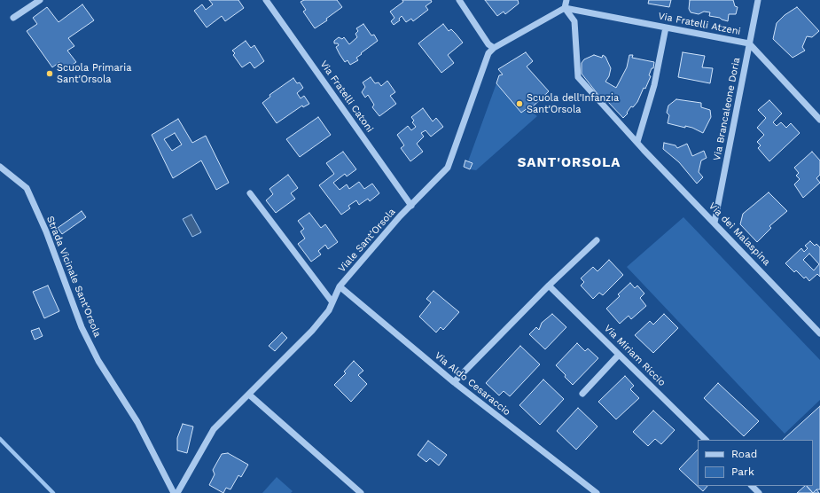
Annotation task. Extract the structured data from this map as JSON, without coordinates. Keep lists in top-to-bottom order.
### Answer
{
  "streets": {
    "street": [
      "Via Fratelli Atzeni",
      "Via Fratelli Catoni",
      "Via Brancaleone Doria",
      "Via dei Malaspina",
      "Viale Sant'Orsola",
      "Strada Vicinale Sant'Orsola",
      "Via Miriam Riccio",
      "Via Aldo Cesaraccio"
    ]
  },
  "crossings": [
    ["Via Fratelli Atzeni", "Via Brancaleone Doria"],
    ["Via Fratelli Atzeni", "Via dei Malaspina"],
    ["Via Fratelli Catoni", "Viale Sant'Orsola"],
    ["Via Brancaleone Doria", "Via dei Malaspina"],
    ["Viale Sant'Orsola", "Via Aldo Cesaraccio"]
  ],
  "districts": ["SANT'ORSOLA"],
  "places": ["Scuola Primaria Sant'Orsola", "Scuola dell'Infanzia Sant'Orsola"],
  "legend": ["Road", "Park"]
}
